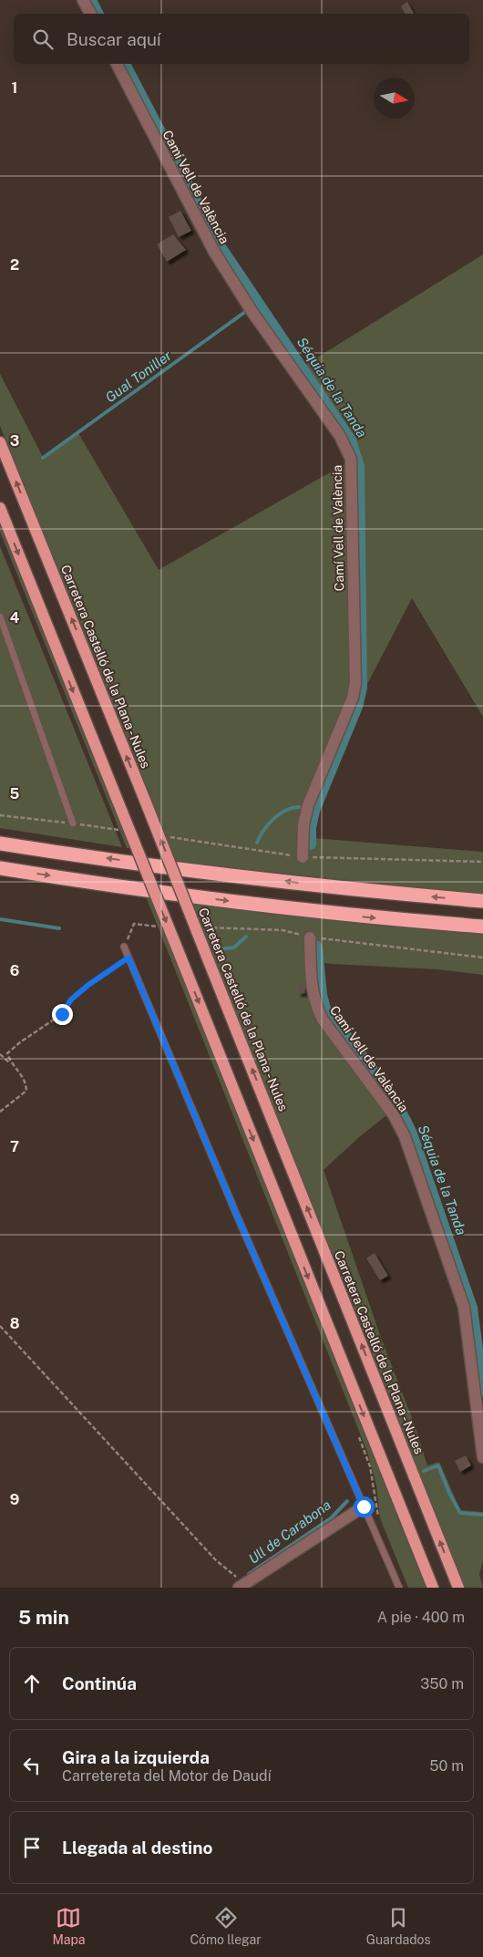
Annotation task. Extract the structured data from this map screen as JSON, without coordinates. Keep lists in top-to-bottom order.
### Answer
{
  "streets": {
    "main road": ["Carretera Castelló de la Plana - Nules"],
    "street": ["Camí Vell de València"]
  },
  "water": ["Gual Toniller", "Séquia de la Tanda", "Ull de Carabona"],
  "north": "right",
  "page": {
    "search": "Buscar aquí",
    "heading": ["5 min", "A pie · 400 m"],
    "list": [
      ["Continúa", "350 m"],
      ["Gira a la izquierda", "Carretereta del Motor de Daudí", "50 m"],
      "Llegada al destino"
    ],
    "nav": ["Mapa", "Cómo llegar", "Guardados"]
  },
  "grid": {
    "rows": [
      "1",
      "2",
      "3",
      "4",
      "5",
      "6",
      "7",
      "8",
      "9"
    ]
  }
}
